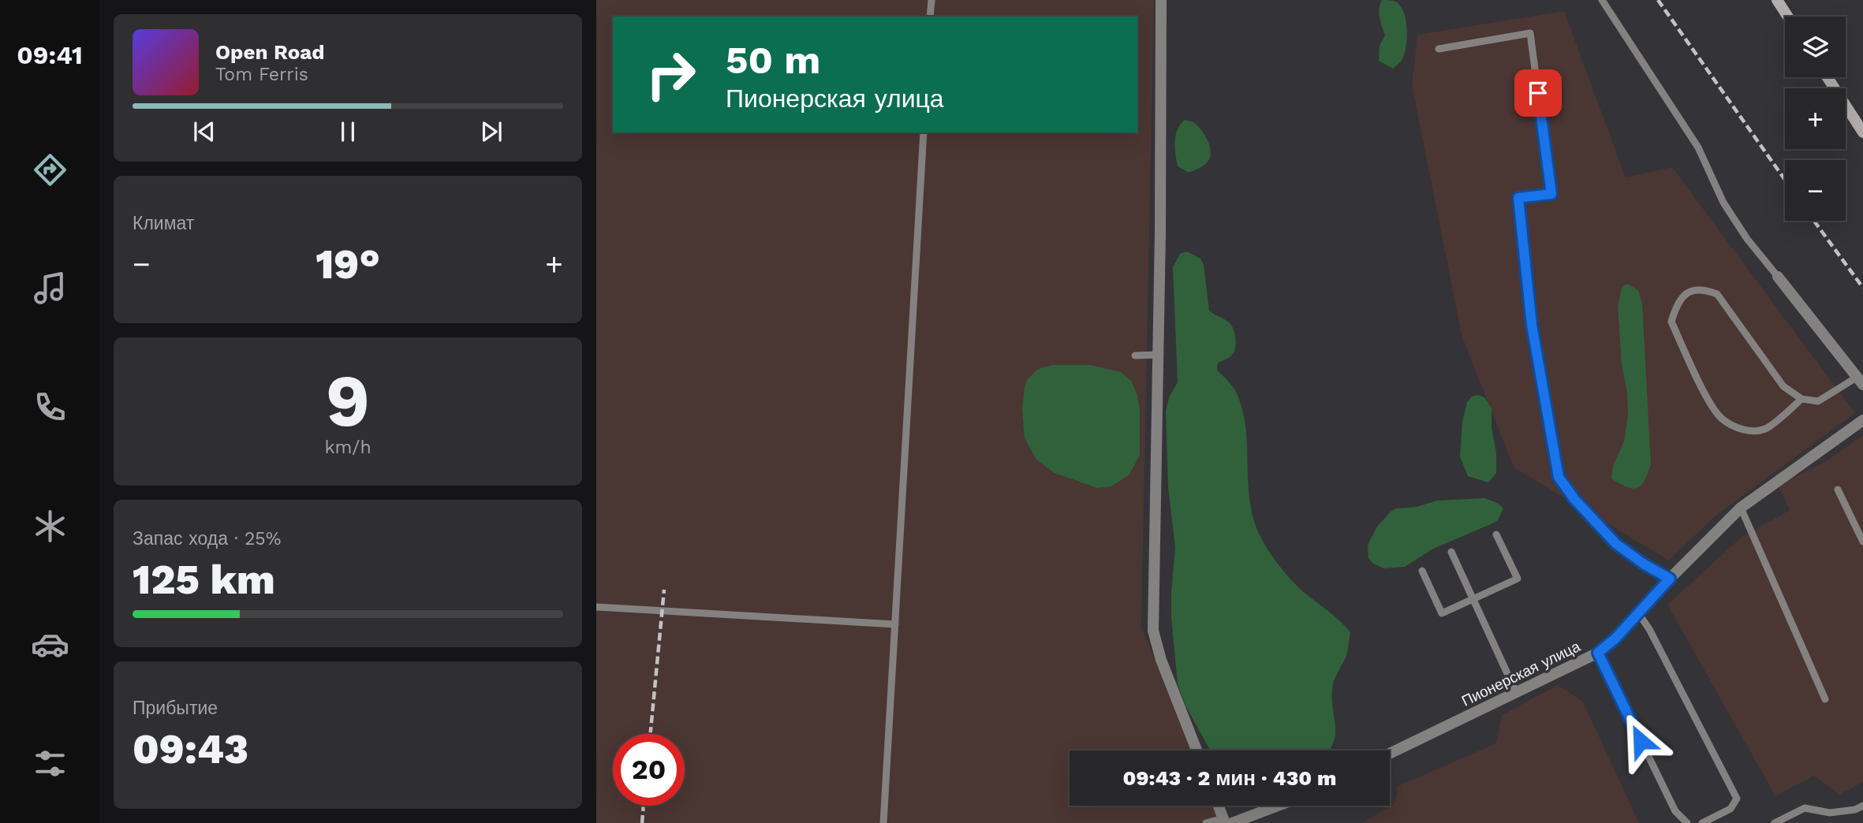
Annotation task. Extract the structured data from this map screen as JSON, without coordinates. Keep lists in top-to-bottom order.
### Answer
{
  "streets": {
    "street": ["Пионерская улица"]
  },
  "page": {
    "tabs": "09:41",
    "map_buttons": ["+", "−"],
    "turn": ["50 m", "Пионерская улица"],
    "song": ["Open Road", "Tom Ferris"],
    "tile": [
      "Климат",
      ["9", "km/h"],
      ["Запас хода · 25%", "125 km"],
      ["Прибытие", "09:43"]
    ],
    "heat": ["−", "19°", "+"],
    "limit": "20",
    "trip": "09:43 · 2 мин · 430 m"
  }
}
